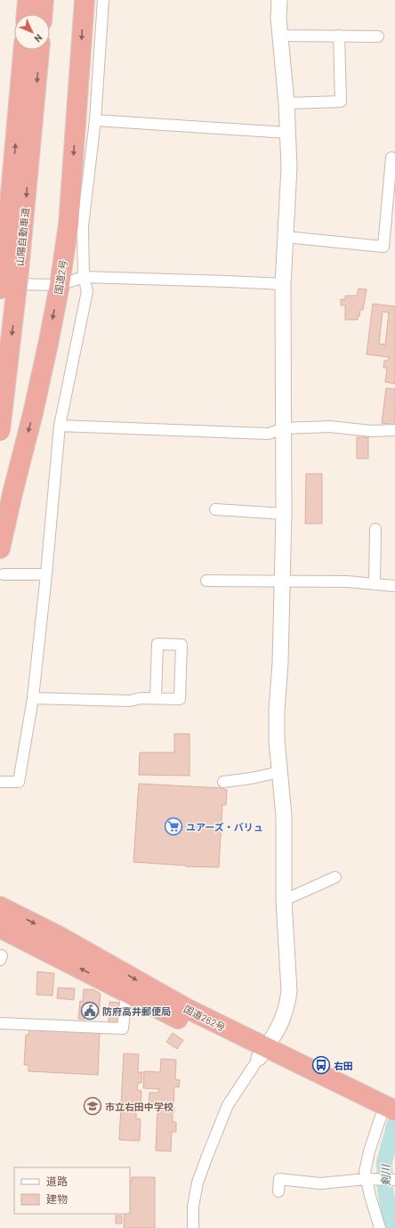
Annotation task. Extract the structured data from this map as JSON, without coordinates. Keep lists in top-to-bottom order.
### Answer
{
  "streets": {
    "highway": ["山陽自動車道", "国道2号", "国道262号"]
  },
  "one_way": ["国道2号"],
  "water": ["剣川"],
  "places": {
    "supermarket": ["ユアーズ・バリュ"],
    "public building": ["防府高井郵便局"],
    "bus stop": ["右田"],
    "school or university": ["市立右田中学校"]
  },
  "legend": ["道路", "建物"],
  "north": "bottom right"
}
